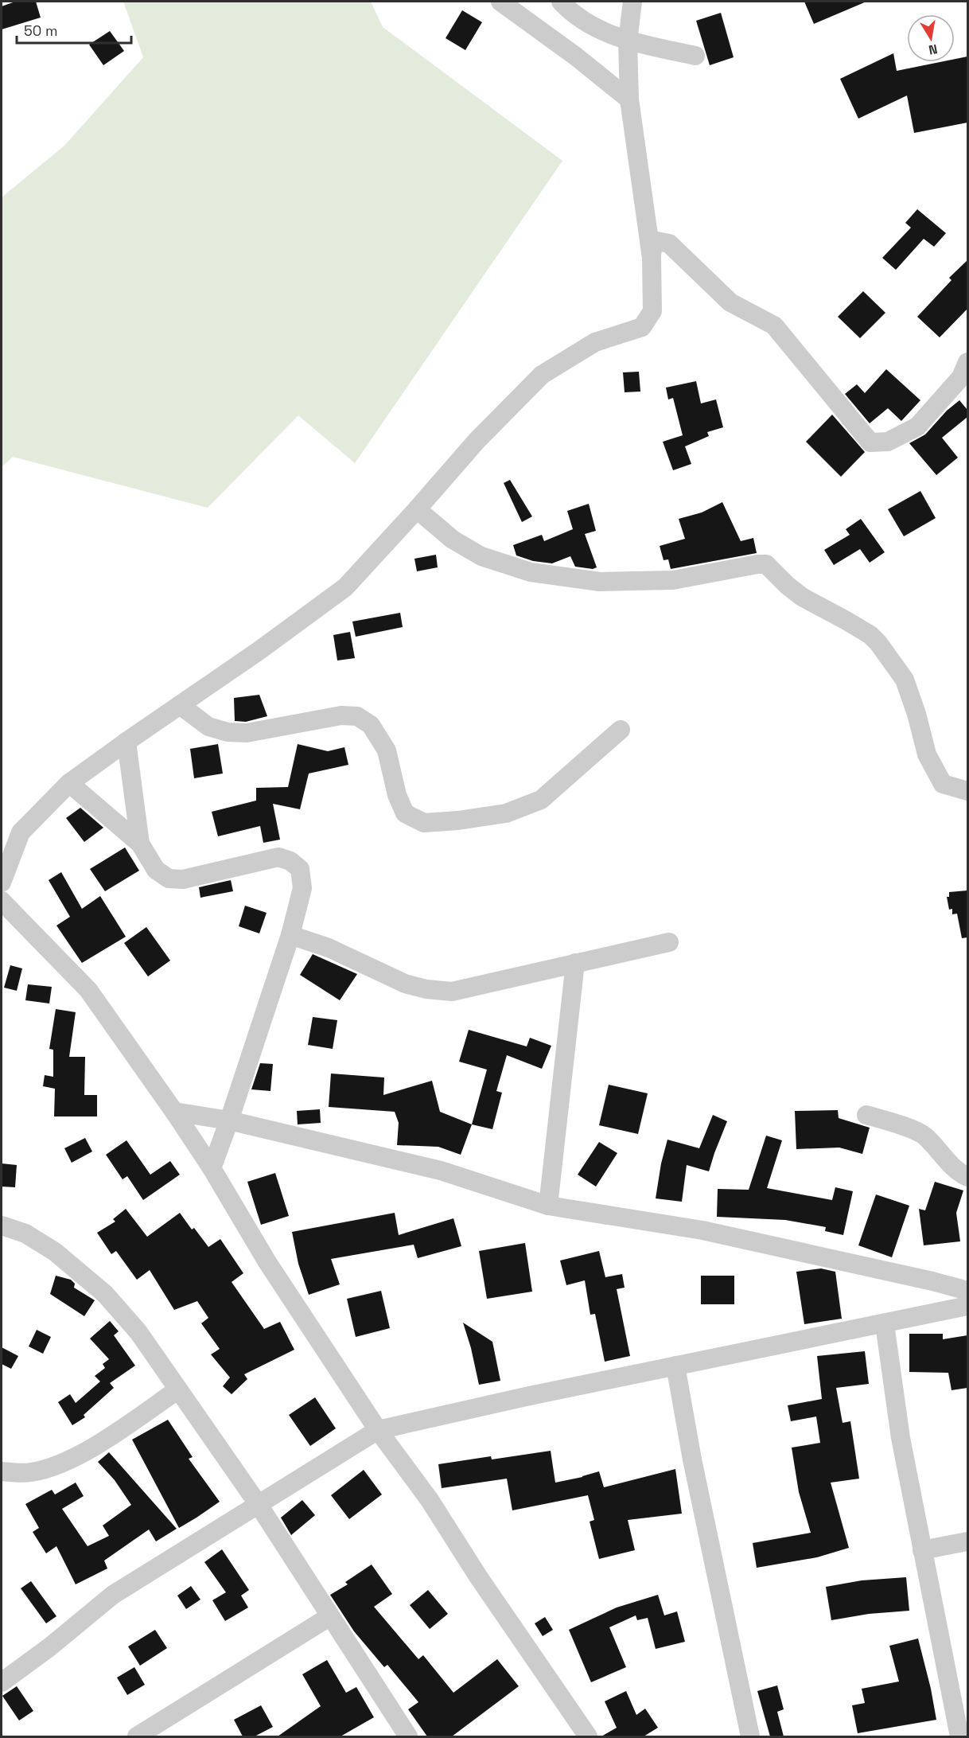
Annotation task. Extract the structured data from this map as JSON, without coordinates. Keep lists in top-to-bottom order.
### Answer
{
  "scale_bar": "50 m",
  "north": "bottom"
}
